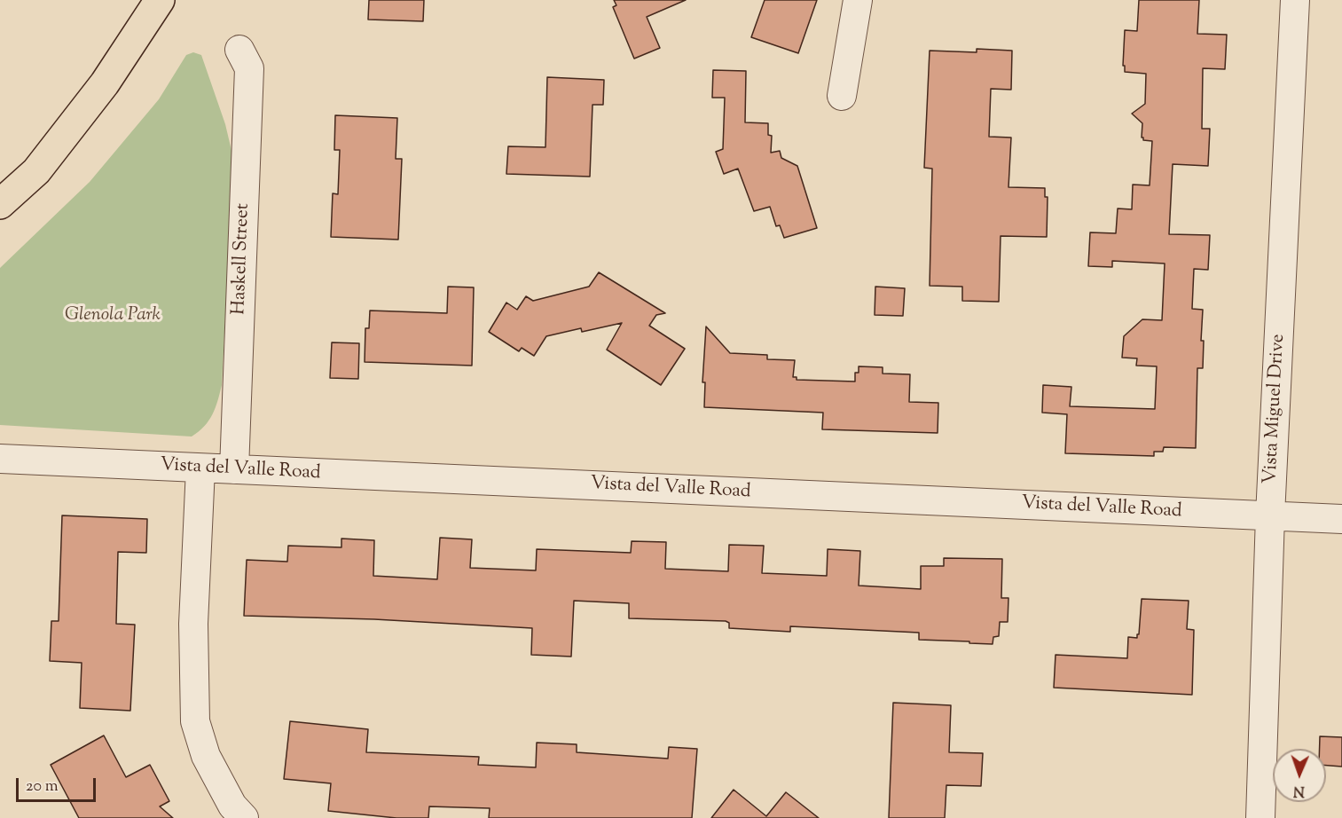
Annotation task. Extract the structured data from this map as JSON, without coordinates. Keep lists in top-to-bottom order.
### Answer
{
  "streets": {
    "street": ["Haskell Street", "Vista Miguel Drive", "Vista del Valle Road"]
  },
  "crossings": [
    ["Haskell Street", "Vista del Valle Road"],
    ["Vista Miguel Drive", "Vista del Valle Road"]
  ],
  "parks": ["Glenola Park"],
  "scale_bar": "20 m",
  "north": "bottom"
}
